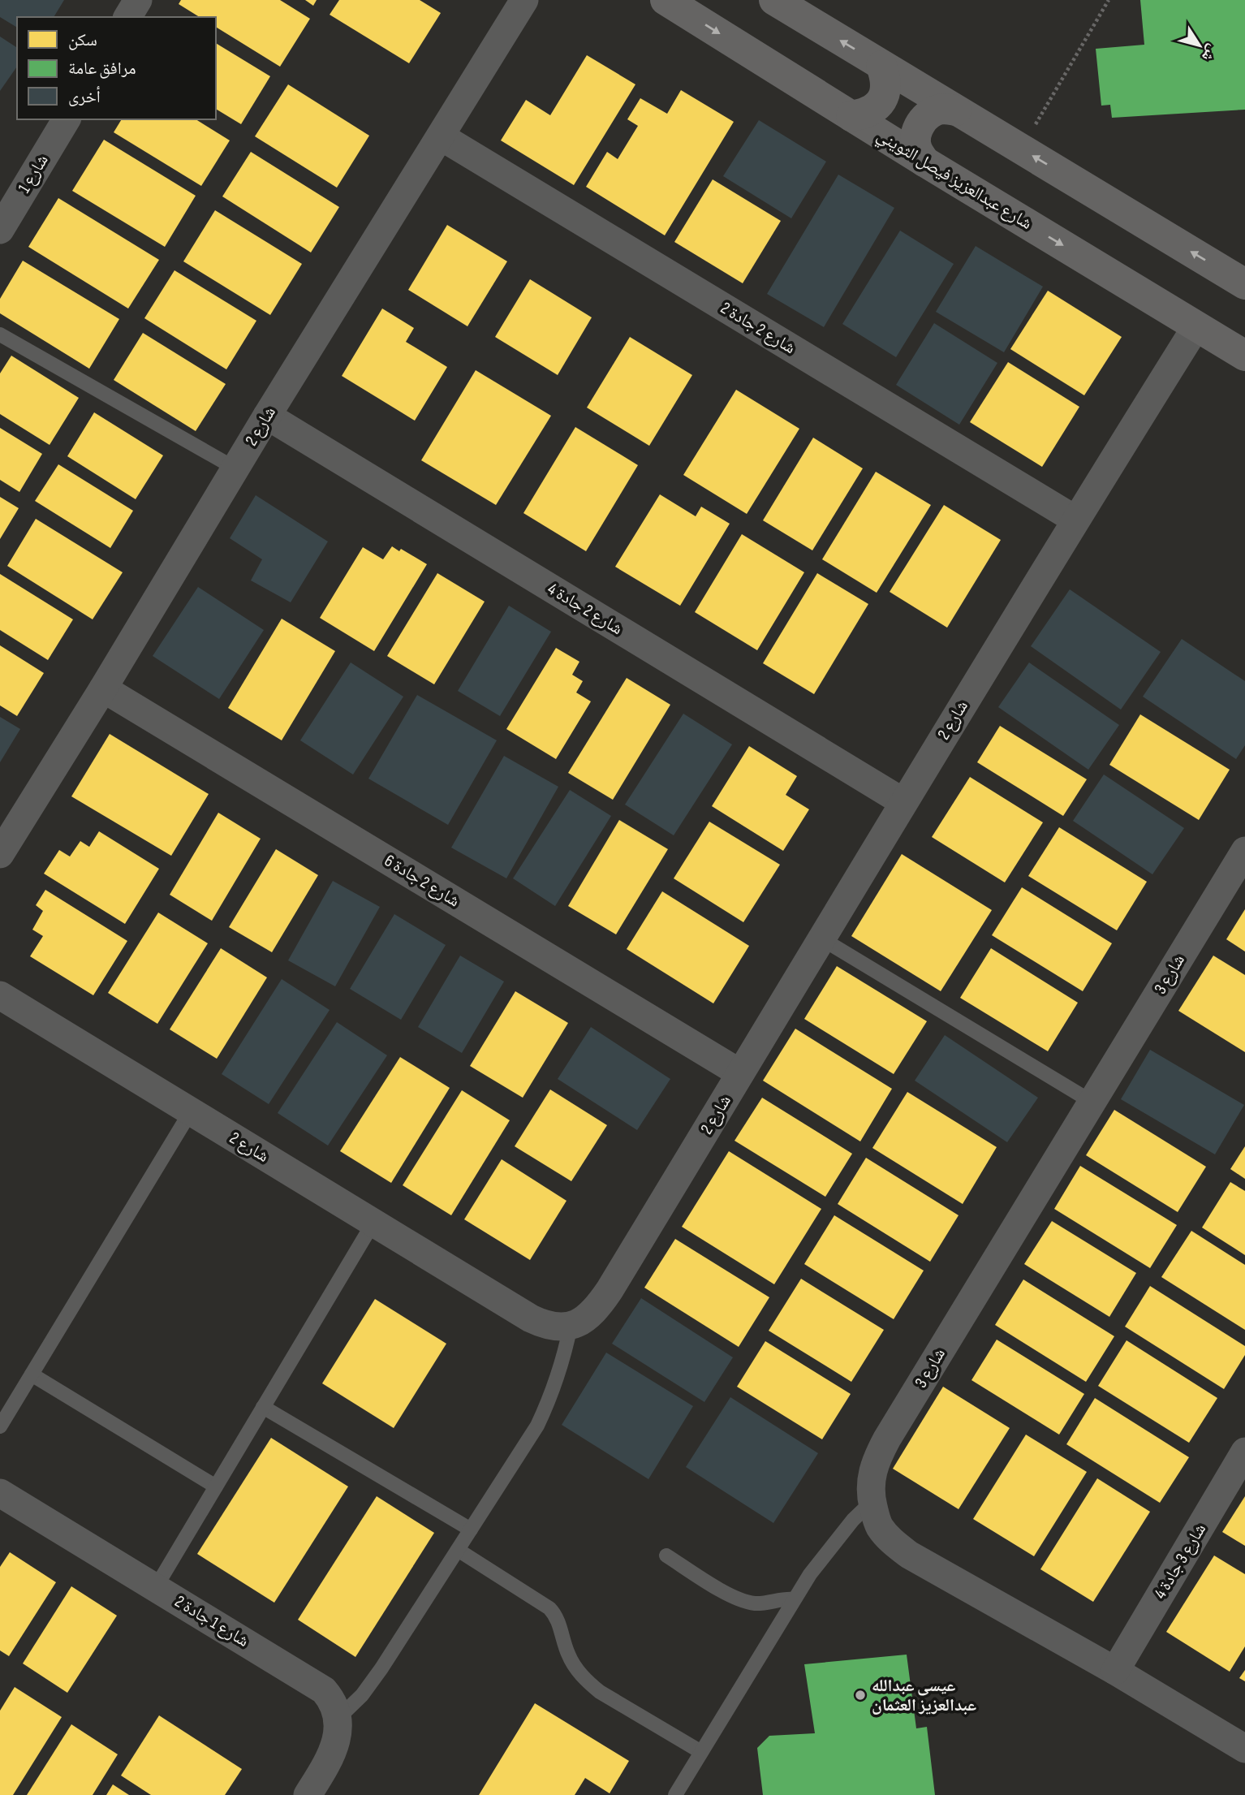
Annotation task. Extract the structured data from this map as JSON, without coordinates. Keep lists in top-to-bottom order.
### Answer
{
  "streets": {
    "street": [
      "شارع 1",
      "شارع عبدالعزيز فيصل الثويني",
      "شارع 2 جادة 2",
      "شارع 2",
      "شارع 2 جادة 4",
      "شارع 2 جادة 6",
      "شارع 3",
      "شارع 3 جادة 4",
      "شارع 1 جادة 2"
    ]
  },
  "crossings": [
    ["شارع عبدالعزيز فيصل الثويني", "شارع 2"],
    ["شارع 2 جادة 2", "شارع 2"],
    ["شارع 2", "شارع 2 جادة 4"],
    ["شارع 2", "شارع 2 جادة 6"],
    ["شارع 3", "شارع 3 جادة 4"]
  ],
  "places": ["عيسى عبدالله عبدالعزيز العثمان"],
  "legend": ["سكن", "مرافق عامة", "أخرى"],
  "north": "bottom right"
}
